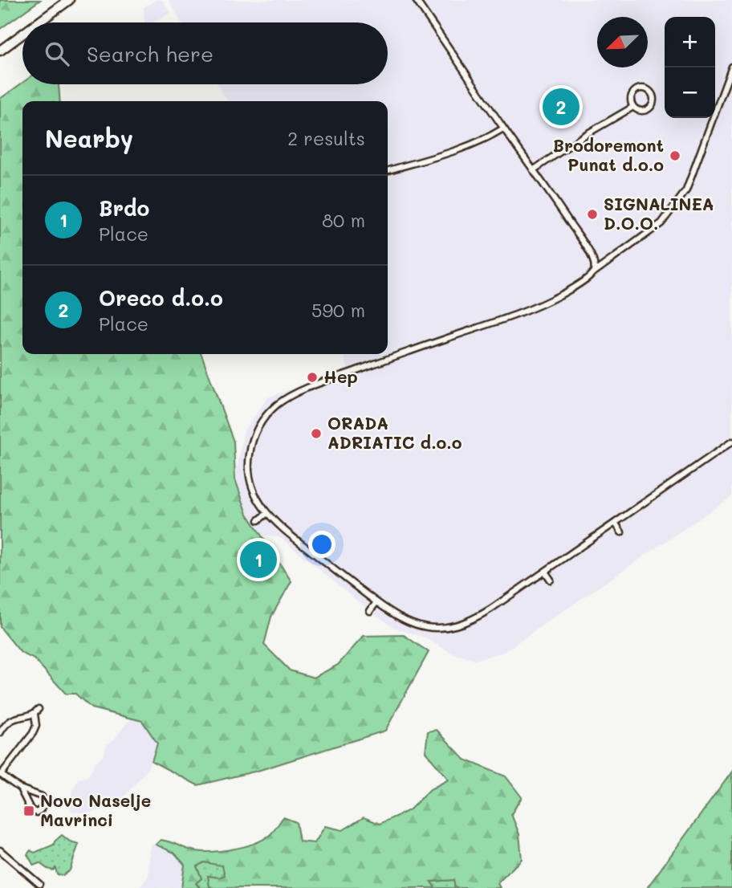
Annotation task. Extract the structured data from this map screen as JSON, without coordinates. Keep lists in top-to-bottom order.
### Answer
{
  "places": {
    "other": [
      "Brodoremont Punat d.o.o",
      "SIGNALINEA D.O.O.",
      "Hep",
      "ORADA ADRIATIC d.o.o"
    ],
    "transit": ["Novo Naselje Mavrinci"]
  },
  "north": "bottom left",
  "page": {
    "map_buttons": ["+", "−"],
    "search": "Search here",
    "pins": ["2", "1"],
    "heading": ["Nearby", "2 results"],
    "list": [
      {
        "mark": "1",
        "name": "Brdo",
        "note": "Place",
        "value": "80 m"
      },
      {
        "mark": "2",
        "name": "Oreco d.o.o",
        "note": "Place",
        "value": "590 m"
      }
    ]
  }
}
